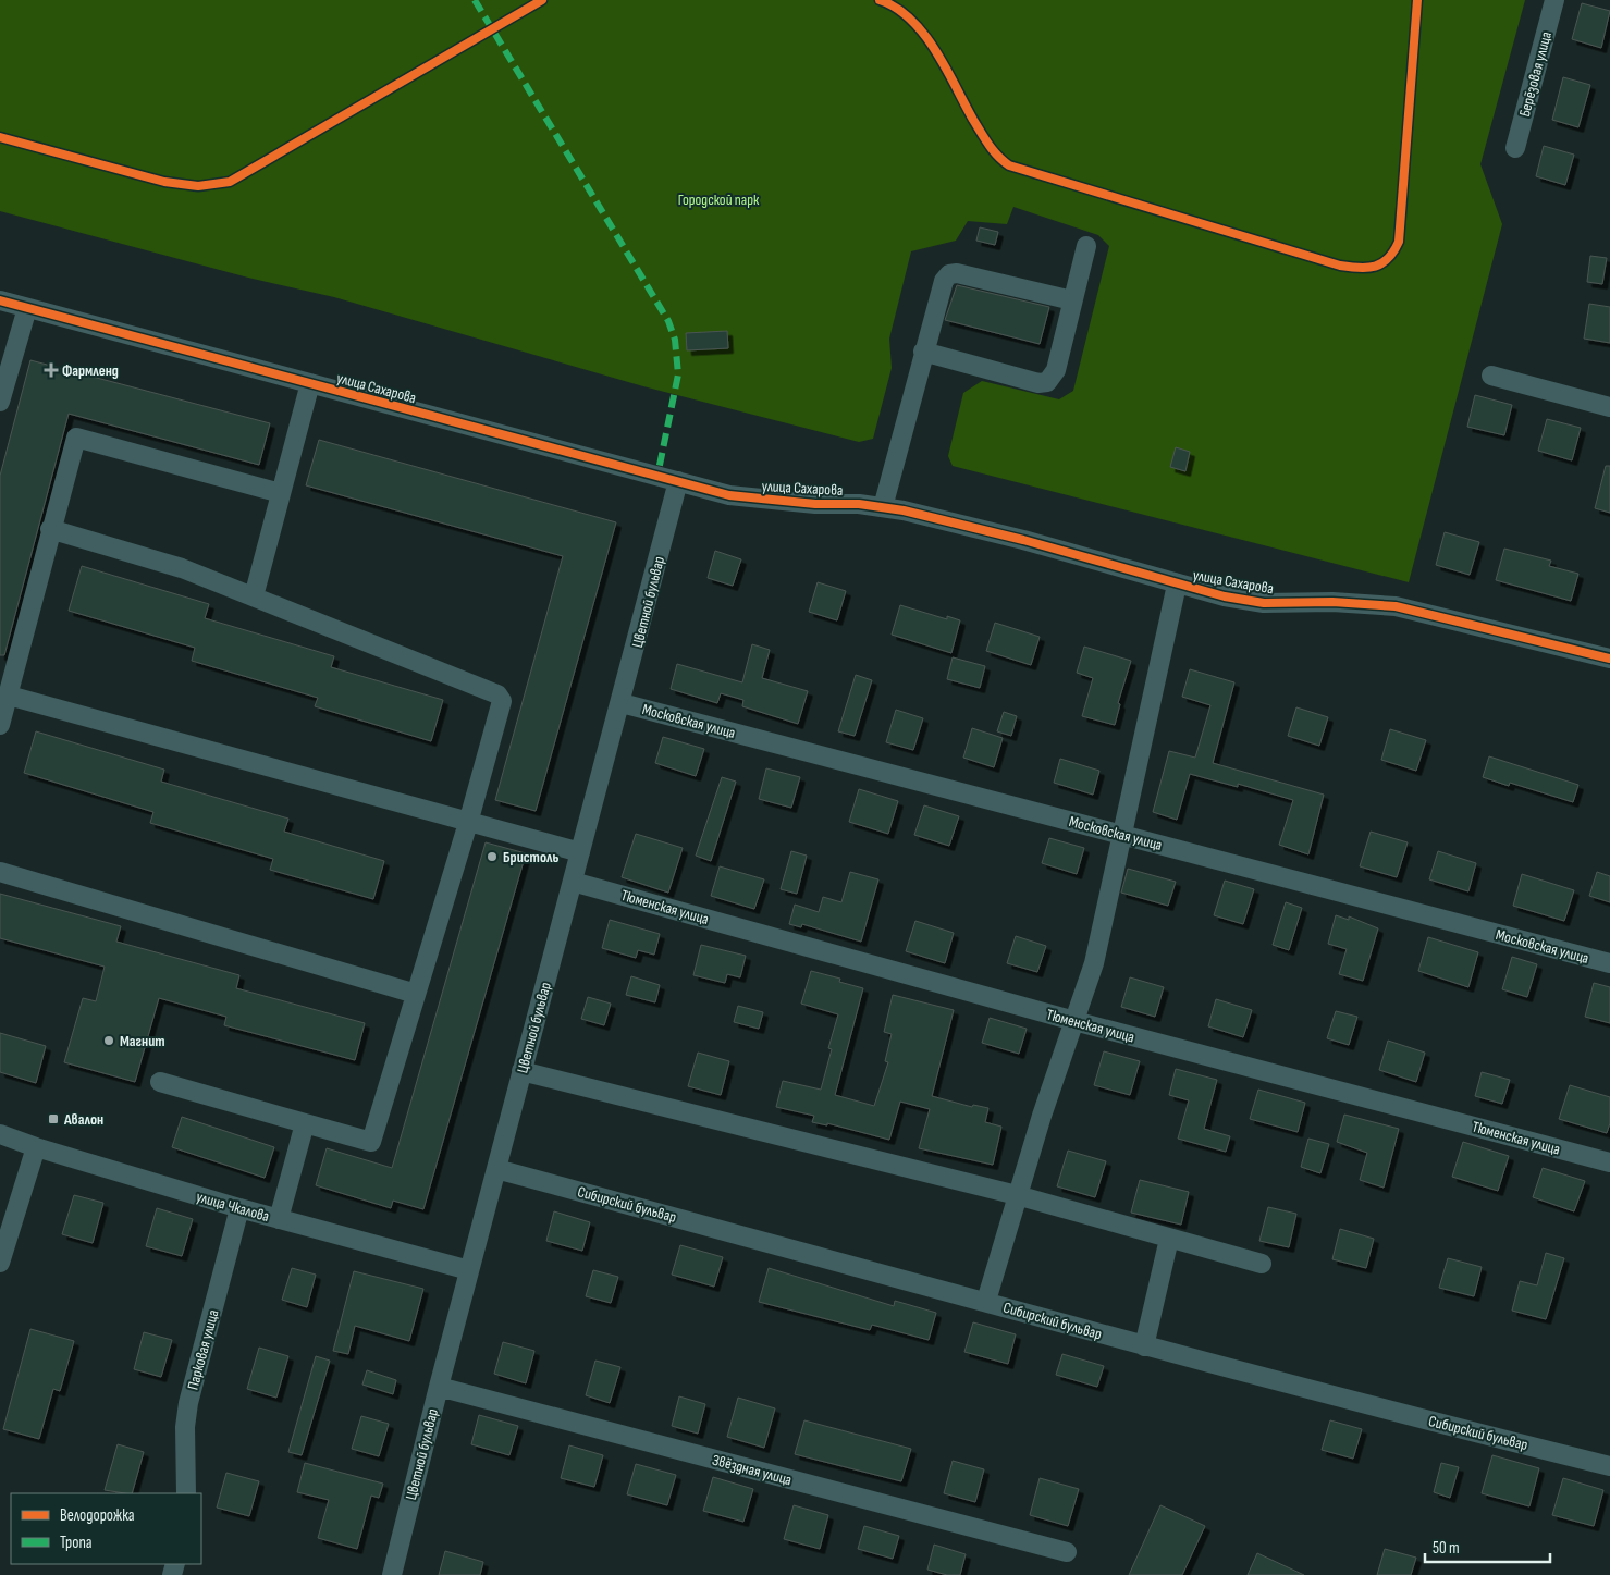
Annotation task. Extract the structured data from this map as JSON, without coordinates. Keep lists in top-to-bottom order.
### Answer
{
  "streets": {
    "street": [
      "Берёзовая улица",
      "улица Сахарова",
      "Цветной бульвар",
      "Московская улица",
      "Тюменская улица",
      "Сибирский бульвар",
      "улица Чкалова",
      "Парковая улица",
      "Звёздная улица"
    ]
  },
  "crossings": [
    ["улица Сахарова", "Цветной бульвар"],
    ["Цветной бульвар", "Московская улица"],
    ["Цветной бульвар", "Тюменская улица"],
    ["Цветной бульвар", "Сибирский бульвар"],
    ["Цветной бульвар", "улица Чкалова"],
    ["Цветной бульвар", "Звёздная улица"],
    ["улица Чкалова", "Парковая улица"]
  ],
  "parks": ["Городской парк"],
  "places": {
    "health": ["Фармленд"],
    "other": ["Бристоль", "Магнит"],
    "transit": ["Авалон"]
  },
  "legend": ["Велодорожка", "Тропа"],
  "scale_bar": "50 m"
}
